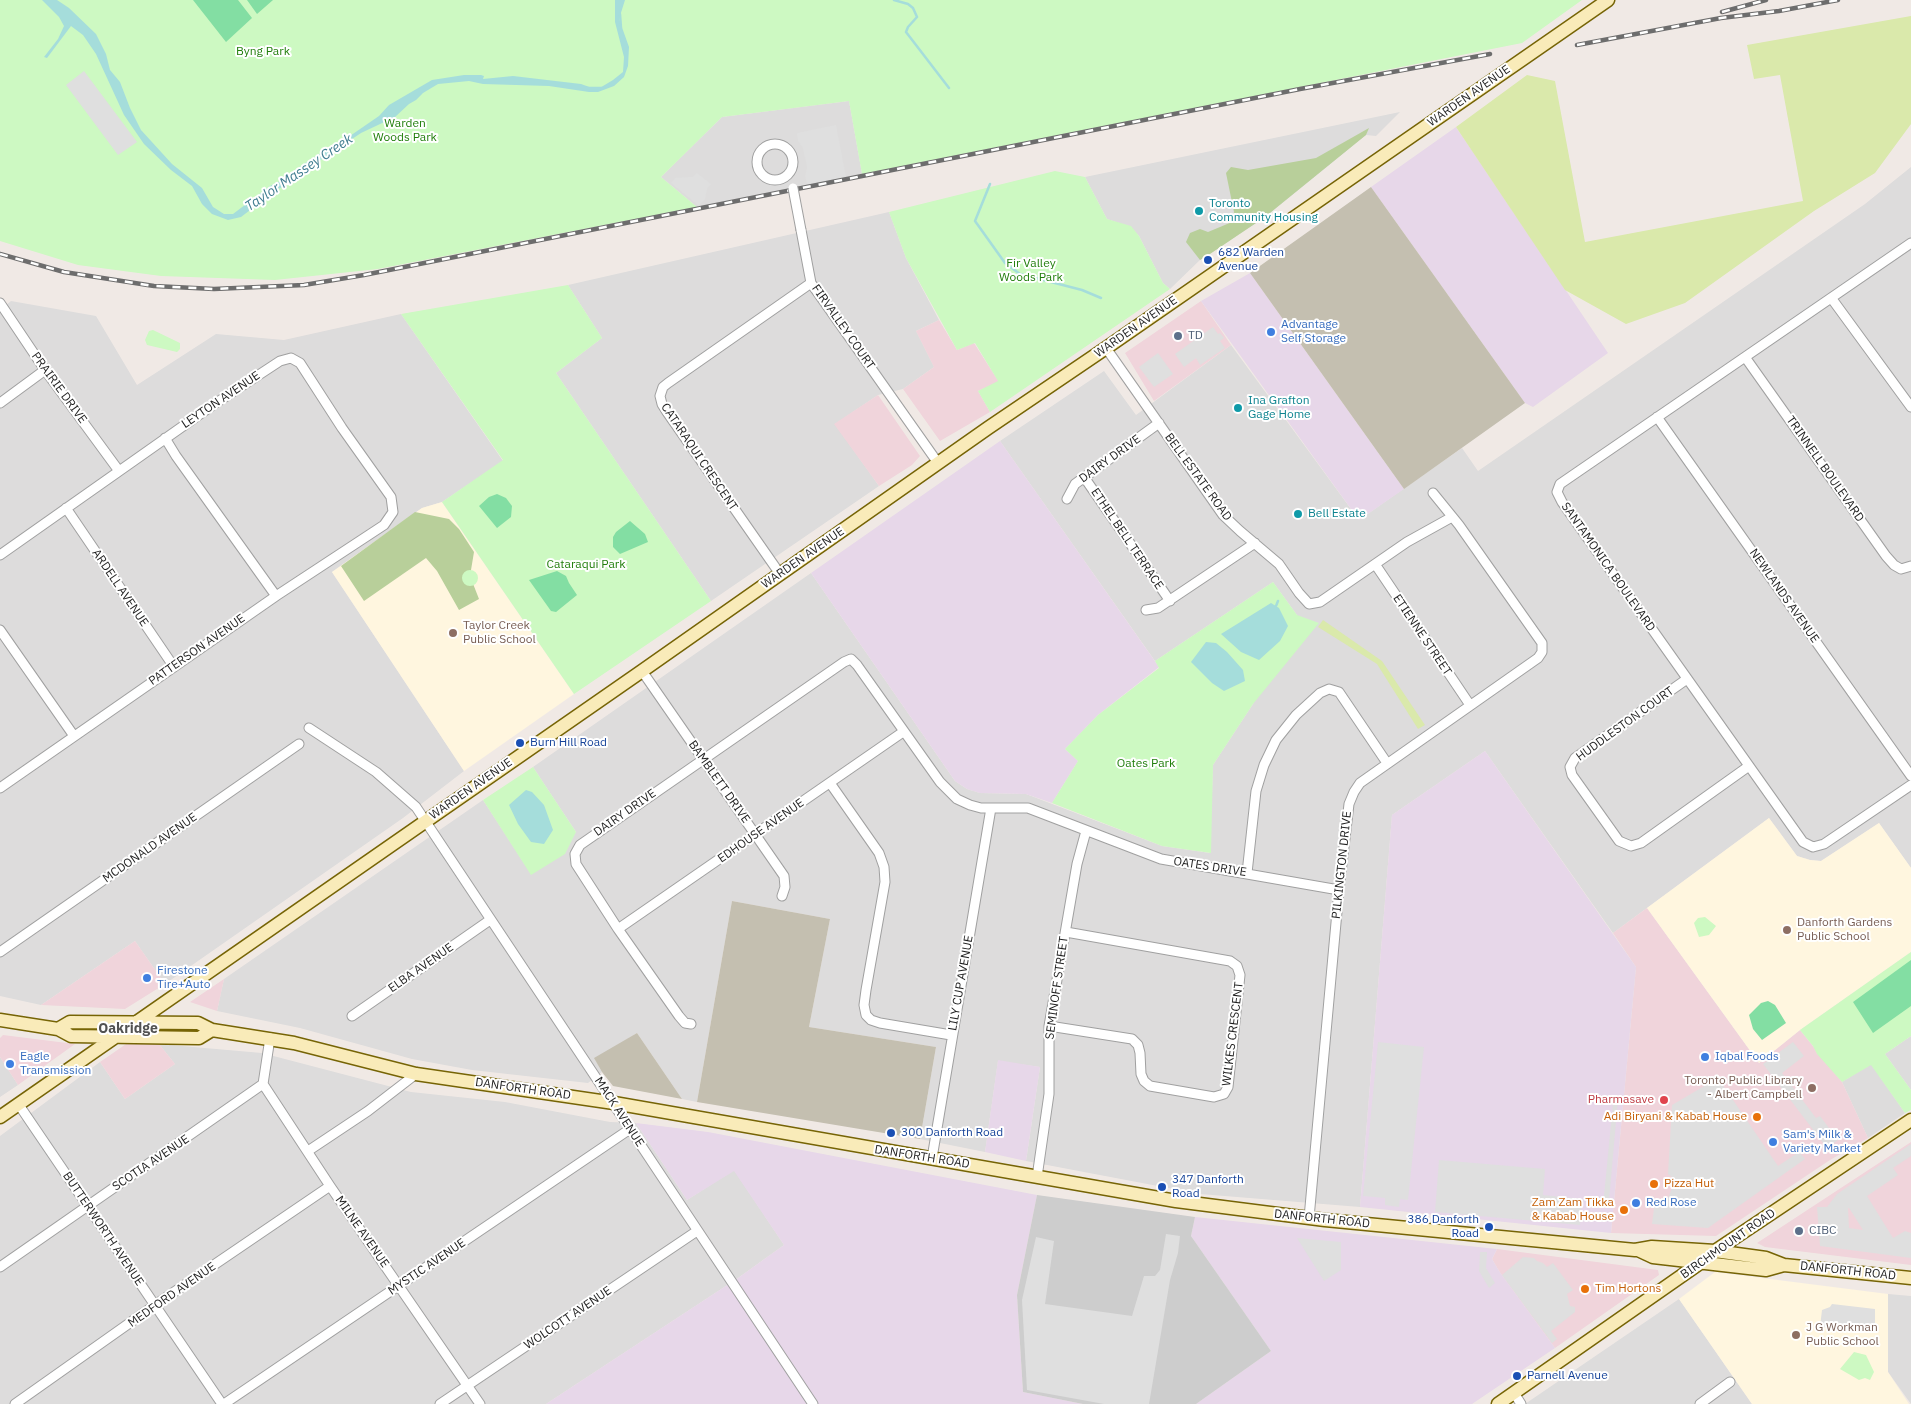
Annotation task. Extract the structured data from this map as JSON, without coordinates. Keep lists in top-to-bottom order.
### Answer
{
  "streets": {
    "main road": ["WARDEN AVENUE", "DANFORTH ROAD", "BIRCHMOUNT ROAD"],
    "street": [
      "FIRVALLEY COURT",
      "PRAIRIE DRIVE",
      "LEYTON AVENUE",
      "CATARAQUI CRESCENT",
      "DAIRY DRIVE",
      "TRINNELL BOULEVARD",
      "BELL ESTATE ROAD",
      "ETHEL BELL TERRACE",
      "SANTAMONICA BOULEVARD",
      "ARDELL AVENUE",
      "NEWLANDS AVENUE",
      "ETIENNE STREET",
      "PATTERSON AVENUE",
      "HUDDLESTON COURT",
      "BAMBLETT DRIVE",
      "EDHOUSE AVENUE",
      "MCDONALD AVENUE",
      "PILKINGTON DRIVE",
      "OATES DRIVE",
      "ELBA AVENUE",
      "LILY CUP AVENUE",
      "SEMINOFF STREET",
      "WILKES CRESCENT",
      "MACK AVENUE",
      "SCOTIA AVENUE",
      "BUTTERWORTH AVENUE",
      "MILNE AVENUE",
      "MYSTIC AVENUE",
      "MEDFORD AVENUE",
      "WOLCOTT AVENUE"
    ]
  },
  "crossings": [
    ["WARDEN AVENUE", "FIRVALLEY COURT"],
    ["WARDEN AVENUE", "CATARAQUI CRESCENT"],
    ["WARDEN AVENUE", "BELL ESTATE ROAD"],
    ["WARDEN AVENUE", "BAMBLETT DRIVE"],
    ["WARDEN AVENUE", "DANFORTH ROAD"],
    ["WARDEN AVENUE", "MACK AVENUE"],
    ["WARDEN AVENUE", "BUTTERWORTH AVENUE"],
    ["FIRVALLEY COURT", "CATARAQUI CRESCENT"],
    ["PRAIRIE DRIVE", "LEYTON AVENUE"],
    ["LEYTON AVENUE", "ARDELL AVENUE"],
    ["LEYTON AVENUE", "PATTERSON AVENUE"],
    ["DAIRY DRIVE", "BELL ESTATE ROAD"],
    ["DAIRY DRIVE", "ETHEL BELL TERRACE"],
    ["DAIRY DRIVE", "BAMBLETT DRIVE"],
    ["DAIRY DRIVE", "EDHOUSE AVENUE"],
    ["TRINNELL BOULEVARD", "SANTAMONICA BOULEVARD"],
    ["BELL ESTATE ROAD", "ETIENNE STREET"],
    ["BELL ESTATE ROAD", "PILKINGTON DRIVE"],
    ["SANTAMONICA BOULEVARD", "NEWLANDS AVENUE"],
    ["SANTAMONICA BOULEVARD", "HUDDLESTON COURT"],
    ["ARDELL AVENUE", "PATTERSON AVENUE"],
    ["ETIENNE STREET", "PILKINGTON DRIVE"],
    ["BAMBLETT DRIVE", "EDHOUSE AVENUE"],
    ["PILKINGTON DRIVE", "OATES DRIVE"],
    ["PILKINGTON DRIVE", "DANFORTH ROAD"],
    ["OATES DRIVE", "LILY CUP AVENUE"],
    ["OATES DRIVE", "SEMINOFF STREET"],
    ["ELBA AVENUE", "MACK AVENUE"],
    ["LILY CUP AVENUE", "DANFORTH ROAD"],
    ["SEMINOFF STREET", "WILKES CRESCENT"],
    ["SEMINOFF STREET", "DANFORTH ROAD"],
    ["DANFORTH ROAD", "MACK AVENUE"],
    ["DANFORTH ROAD", "BIRCHMOUNT ROAD"],
    ["MACK AVENUE", "MYSTIC AVENUE"],
    ["MACK AVENUE", "WOLCOTT AVENUE"],
    ["SCOTIA AVENUE", "BUTTERWORTH AVENUE"],
    ["SCOTIA AVENUE", "MILNE AVENUE"],
    ["BUTTERWORTH AVENUE", "MYSTIC AVENUE"],
    ["BUTTERWORTH AVENUE", "MEDFORD AVENUE"],
    ["MILNE AVENUE", "MYSTIC AVENUE"],
    ["MILNE AVENUE", "MEDFORD AVENUE"],
    ["MILNE AVENUE", "WOLCOTT AVENUE"]
  ],
  "districts": ["Oakridge"],
  "water": ["Taylor Massey Creek"],
  "parks": [
    "Byng Park",
    "Warden Woods Park",
    "Fir Valley Woods Park",
    "Cataraqui Park",
    "Oates Park"
  ],
  "places": [
    "Toronto Community Housing",
    "682 Warden Avenue",
    "Advantage Self Storage",
    "TD",
    "Ina Grafton Gage Home",
    "Bell Estate",
    "Taylor Creek Public School",
    "Burn Hill Road",
    "Danforth Gardens Public School",
    "Firestone Tire+Auto",
    "Iqbal Foods",
    "Eagle Transmission",
    "Toronto Public Library - Albert Campbell",
    "Pharmasave",
    "Adi Biryani & Kabab House",
    "300 Danforth Road",
    "Sam's Milk & Variety Market",
    "Pizza Hut",
    "347 Danforth Road",
    "Red Rose",
    "Zam Zam Tikka & Kabab House",
    "386 Danforth Road",
    "CIBC",
    "Tim Hortons",
    "J G Workman Public School",
    "Parnell Avenue"
  ]
}
